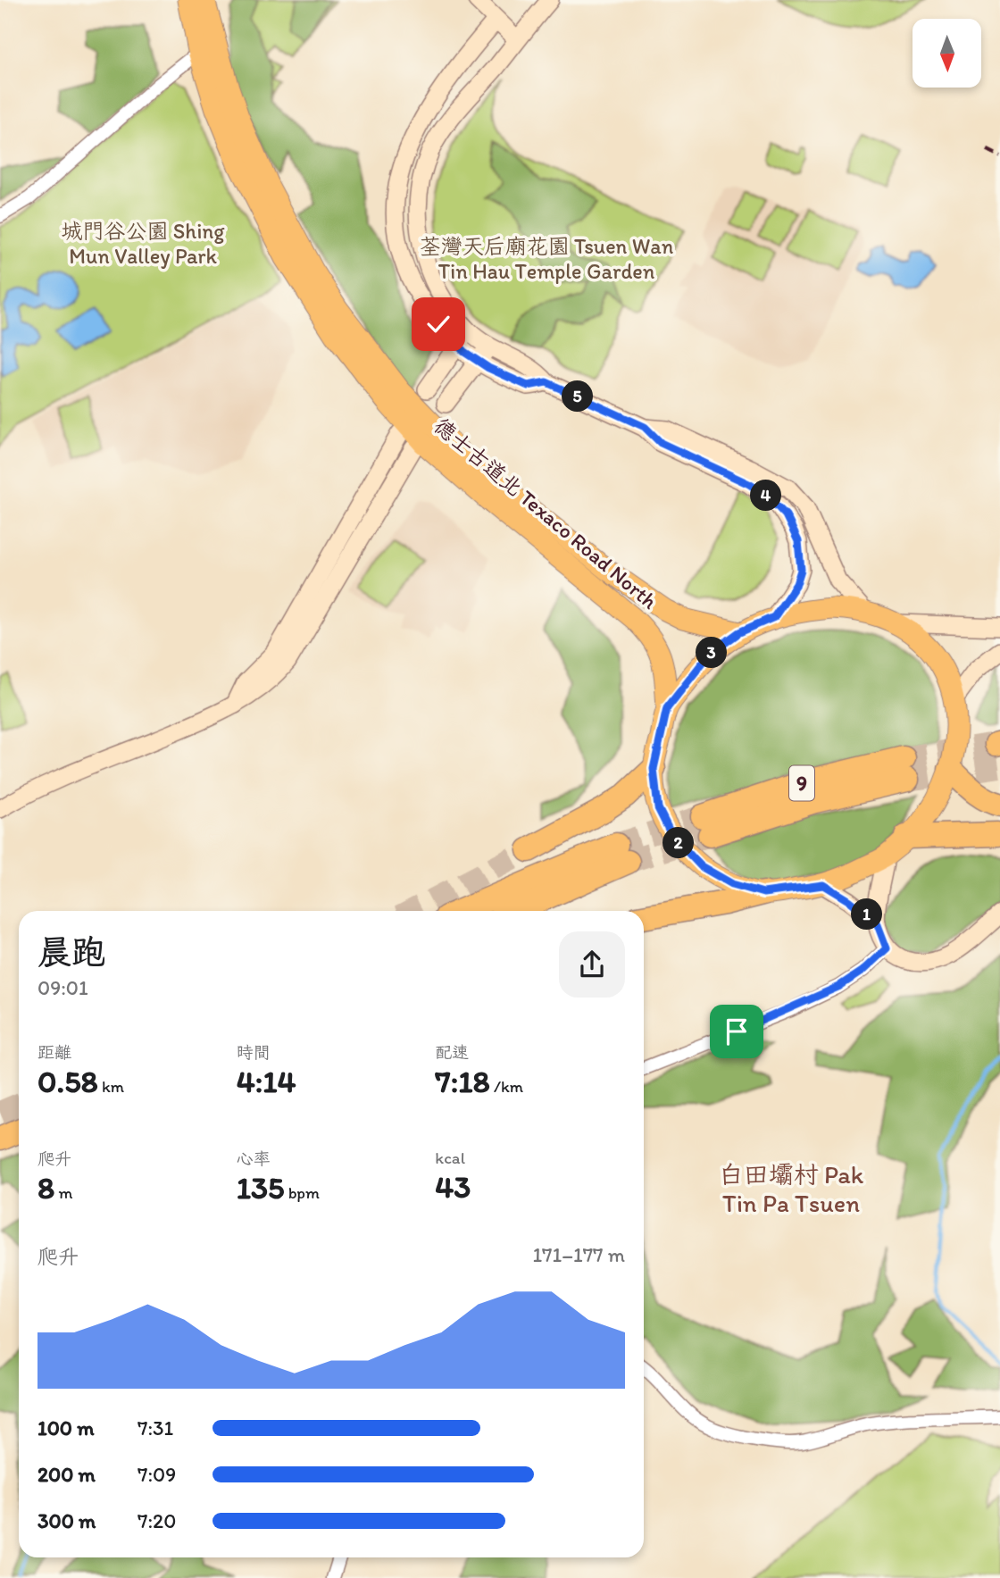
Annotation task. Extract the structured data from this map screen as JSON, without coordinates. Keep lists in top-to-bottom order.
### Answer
{
  "streets": {
    "highway": ["9"],
    "main road": ["德士古道北 Texaco Road North"]
  },
  "districts": ["白田壩村 Pak Tin Pa Tsuen"],
  "parks": ["城門谷公園 Shing Mun Valley Park", "荃灣天后廟花園 Tsuen Wan Tin Hau Temple Garden"],
  "north": "bottom",
  "page": {
    "pins": [
      "5",
      "4",
      "3",
      "2",
      "1"
    ],
    "heading": ["晨跑", "09:01"],
    "stats": [
      ["距離", "0.58 km"],
      ["時間", "4:14"],
      ["配速", "7:18 /km"],
      ["爬升", "8 m"],
      ["心率", "135 bpm"],
      ["kcal", "43"]
    ],
    "chart": ["爬升", "171–177 m"],
    "list": [
      {
        "name": "100 m",
        "note": "7:31"
      },
      {
        "name": "200 m",
        "note": "7:09"
      },
      {
        "name": "300 m",
        "note": "7:20"
      }
    ]
  }
}
